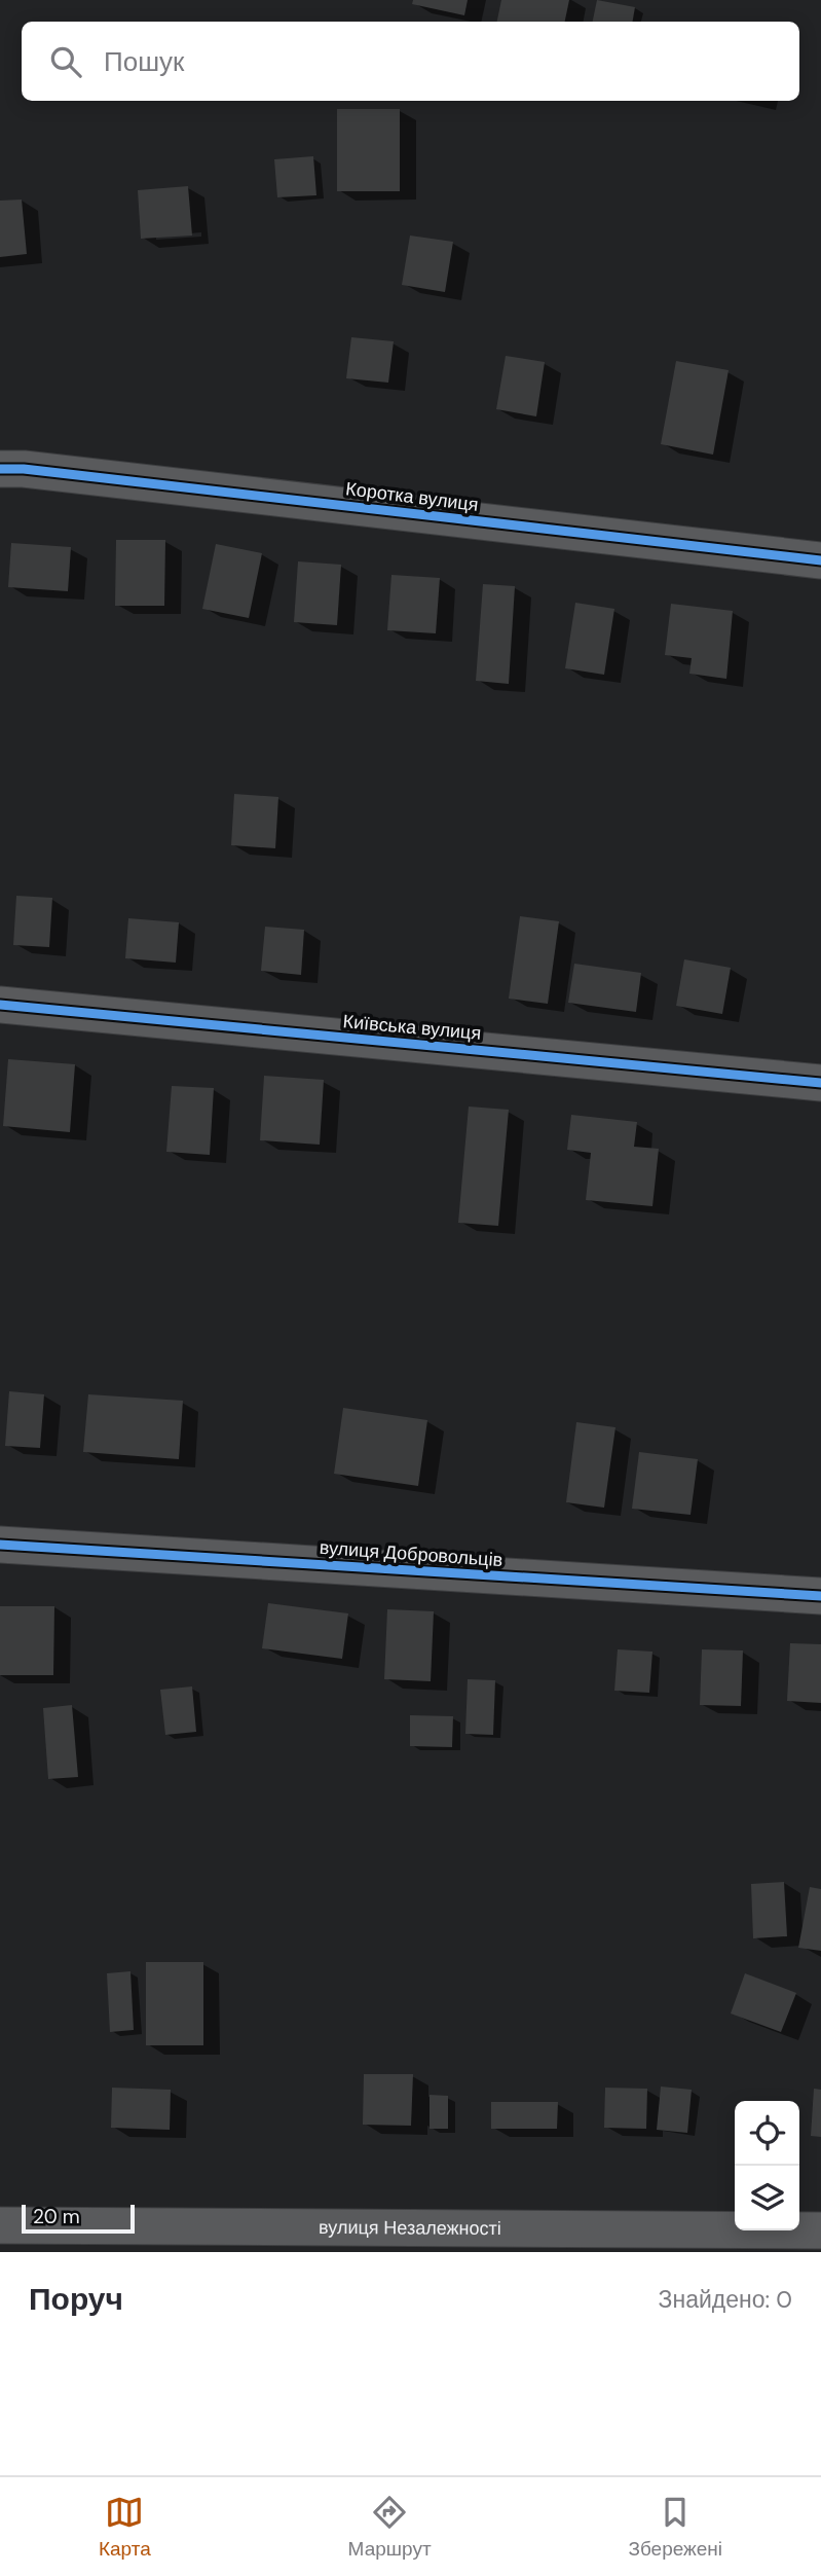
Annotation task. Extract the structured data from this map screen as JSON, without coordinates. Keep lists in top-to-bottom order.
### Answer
{
  "streets": {
    "street": [
      "Коротка вулиця",
      "Київська вулиця",
      "вулиця Добровольців",
      "вулиця Незалежності"
    ]
  },
  "scale_bar": "20 m",
  "page": {
    "search": "Пошук",
    "scale": "20 m",
    "heading": ["Поруч", "Знайдено: 0"],
    "nav": ["Карта", "Маршрут", "Збережені"]
  }
}
